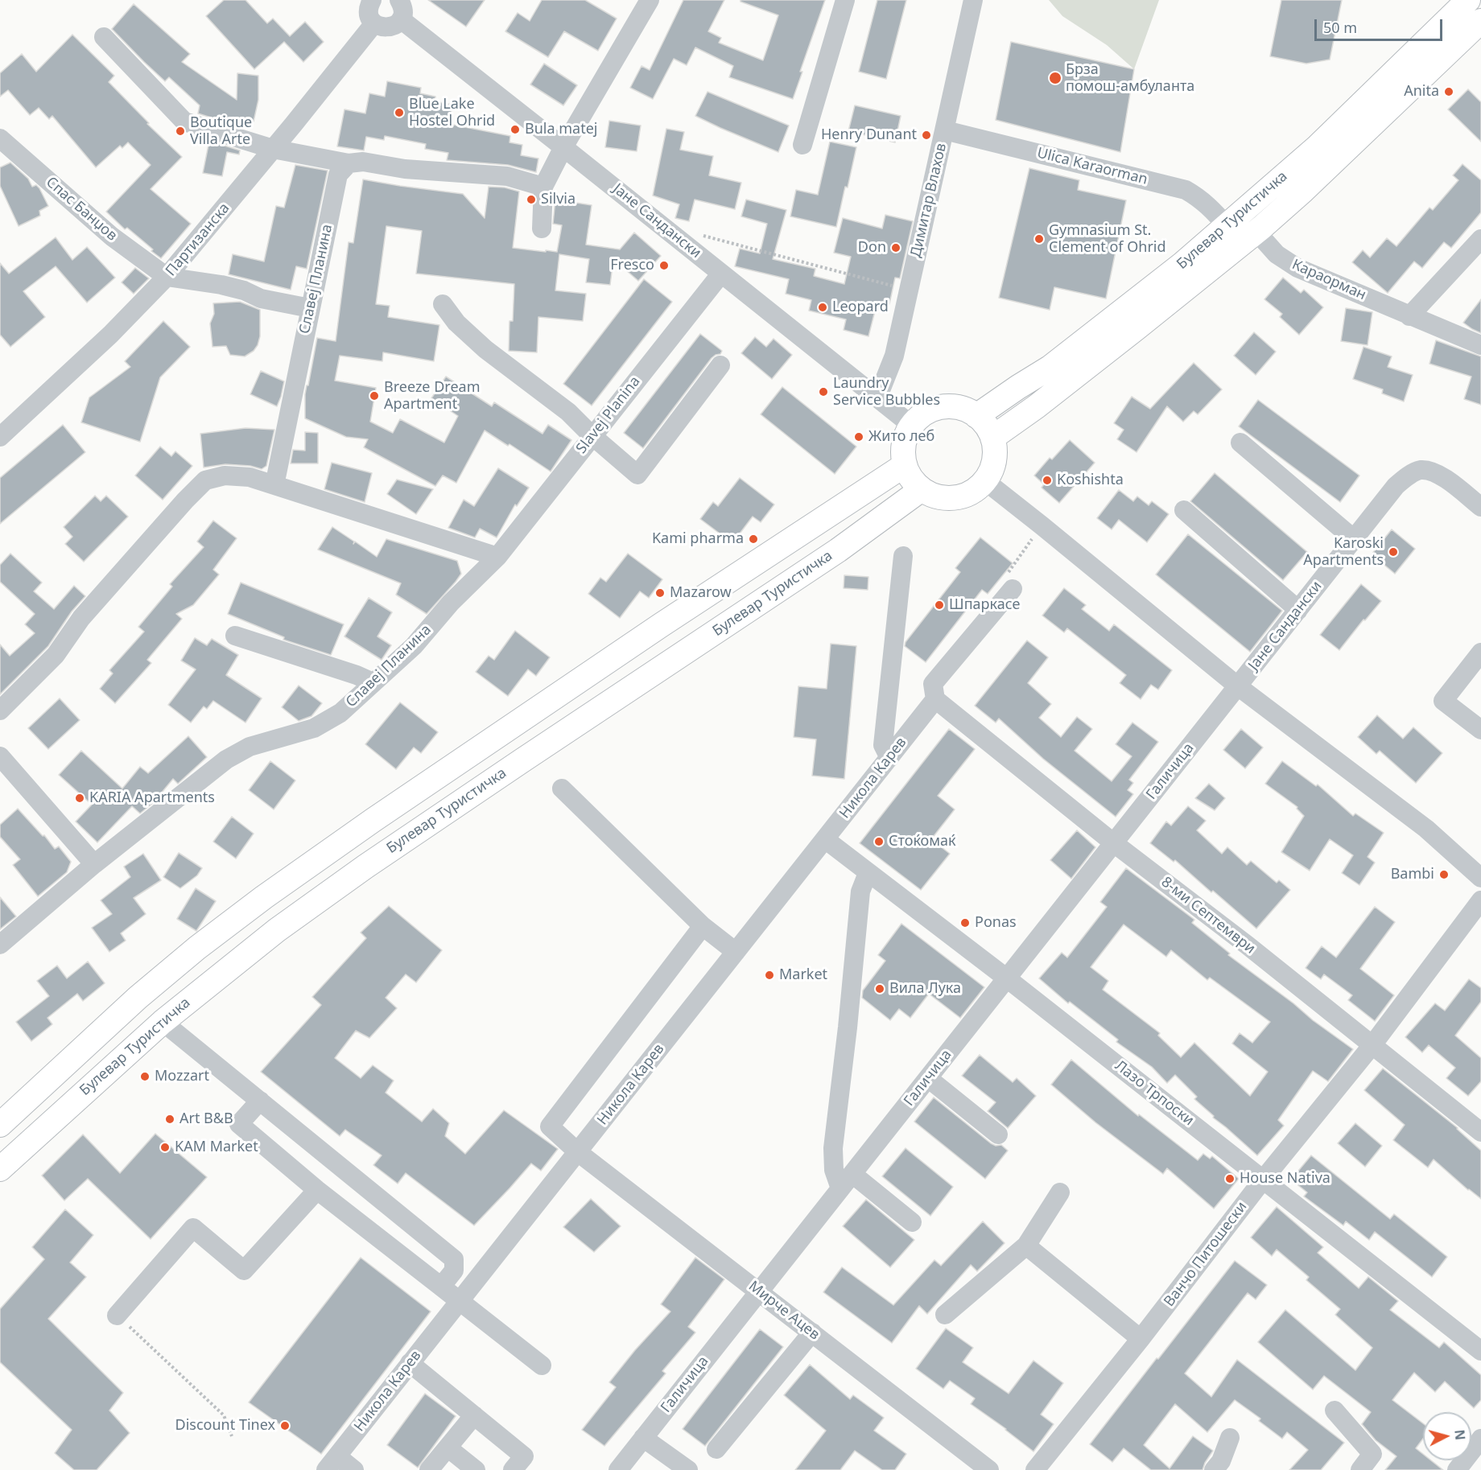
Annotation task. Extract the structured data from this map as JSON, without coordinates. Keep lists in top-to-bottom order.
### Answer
{
  "streets": {
    "main road": ["Булевар Туристичка"],
    "street": [
      "Ulica Karaorman",
      "Димитар Влахов",
      "Спас Банџов",
      "Јане Сандански",
      "Партизанска",
      "Славеј Планина",
      "Караорман",
      "Slavej Planina",
      "Галичица",
      "Никола Карев",
      "8-ми Септември",
      "Лазо Трпоски",
      "Ванчо Питошески",
      "Мирче Ацев"
    ]
  },
  "crossings": [
    ["Ulica Karaorman", "Димитар Влахов"],
    ["Ulica Karaorman", "Булевар Туристичка"],
    ["Димитар Влахов", "Јане Сандански"],
    ["Спас Банџов", "Партизанска"],
    ["Булевар Туристичка", "Јане Сандански"],
    ["Булевар Туристичка", "Караорман"],
    ["Јане Сандански", "Slavej Planina"],
    ["Јане Сандански", "Галичица"],
    ["Славеј Планина", "Slavej Planina"],
    ["Галичица", "8-ми Септември"],
    ["Галичица", "Лазо Трпоски"],
    ["Галичица", "Мирче Ацев"],
    ["Никола Карев", "8-ми Септември"],
    ["Никола Карев", "Лазо Трпоски"],
    ["Никола Карев", "Мирче Ацев"],
    ["8-ми Септември", "Ванчо Питошески"],
    ["Лазо Трпоски", "Ванчо Питошески"]
  ],
  "places": [
    "Брза помош-амбуланта",
    "Anita",
    "Blue Lake Hostel Ohrid",
    "Bula matej",
    "Boutique Villa Arte",
    "Henry Dunant",
    "Silvia",
    "Gymnasium St. Clement of Ohrid",
    "Don",
    "Fresco",
    "Leopard",
    "Laundry Service Bubbles",
    "Breeze Dream Apartment",
    "Жито леб",
    "Koshishta",
    "Kami pharma",
    "Karoski Apartments",
    "Mazarow",
    "Шпаркасе",
    "KARIA Apartments",
    "Стоќомаќ",
    "Bambi",
    "Ponas",
    "Market",
    "Вила Лука",
    "Mozzart",
    "Art B&B",
    "KAM Market",
    "House Nativa",
    "Discount Tinex"
  ],
  "scale_bar": "50 m",
  "north": "right"
}
